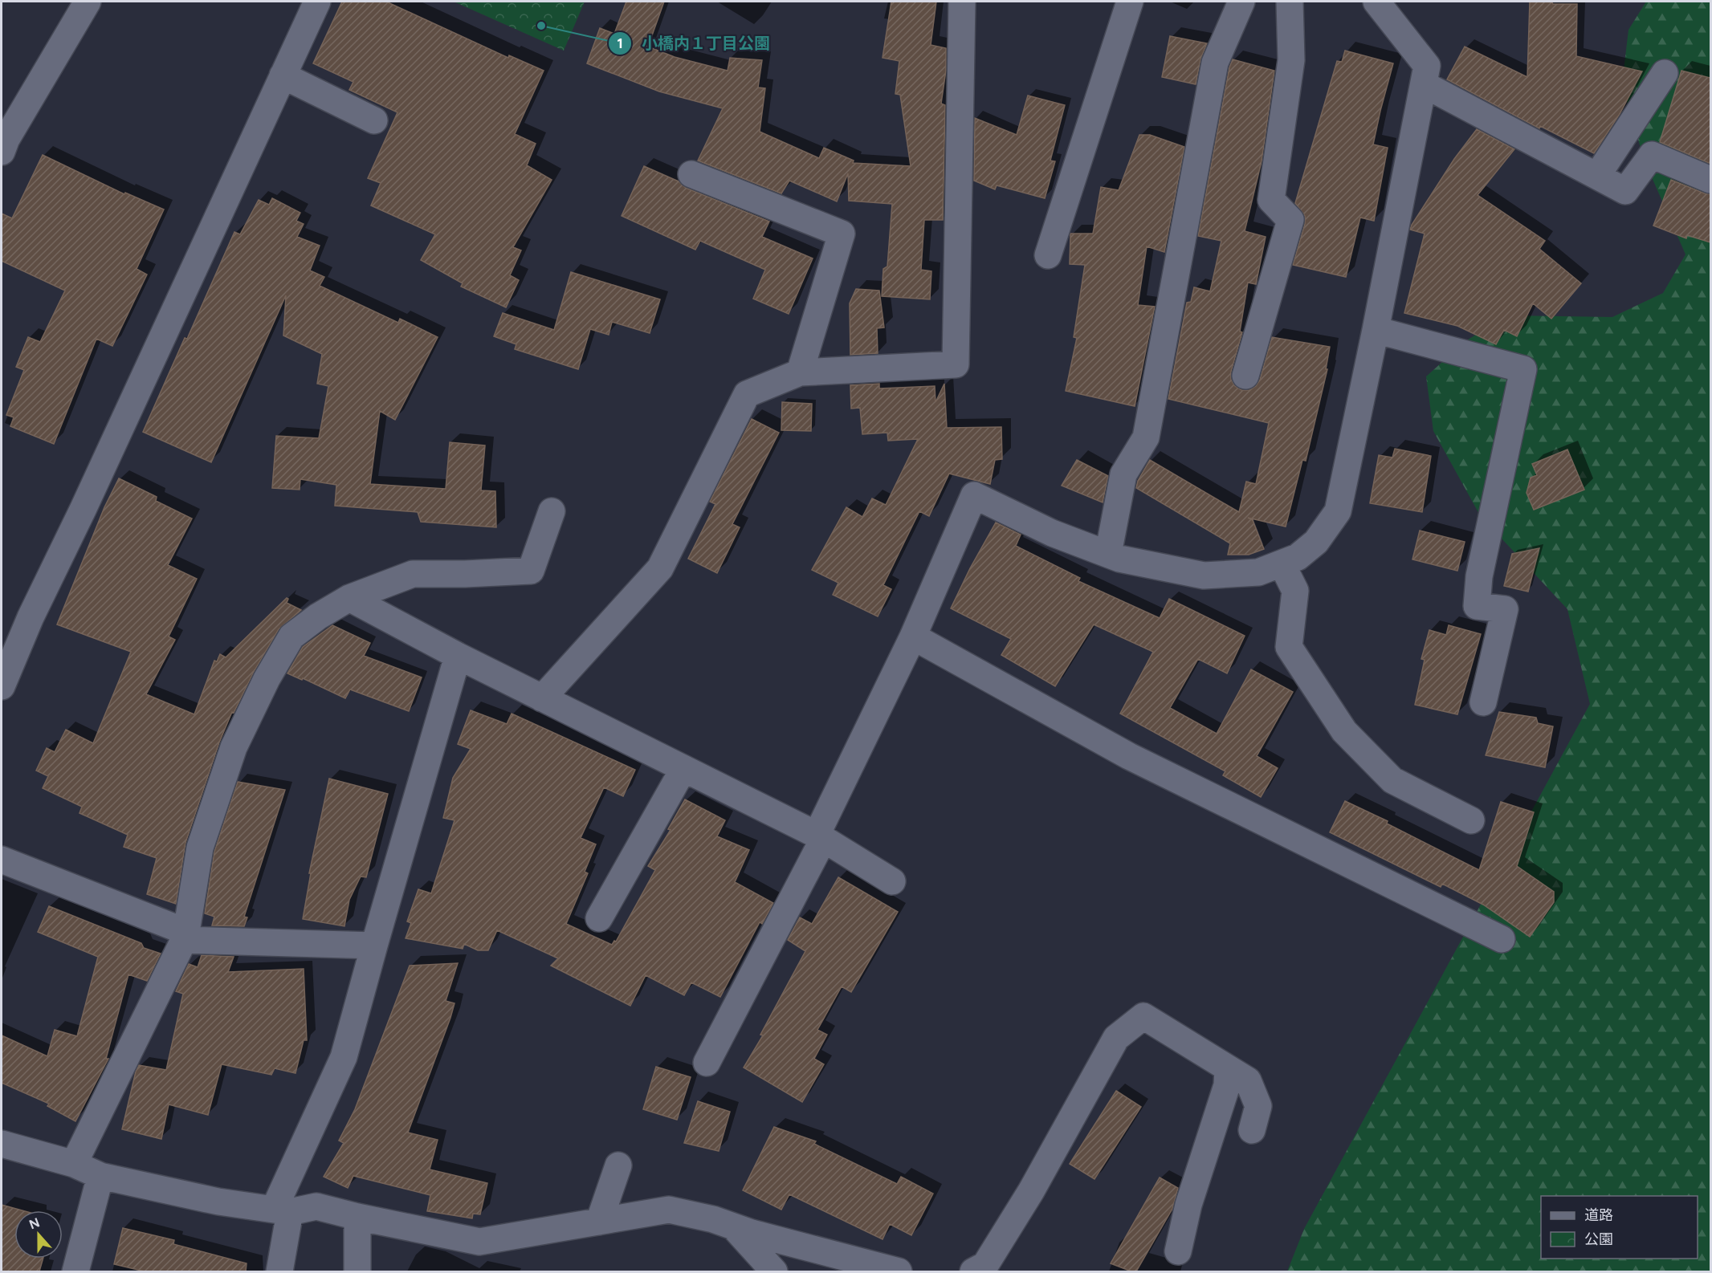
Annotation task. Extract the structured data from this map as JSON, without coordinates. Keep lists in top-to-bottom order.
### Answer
{
  "places": ["小橋内１丁目公園"],
  "legend": ["道路", "公園"],
  "north": "top"
}
